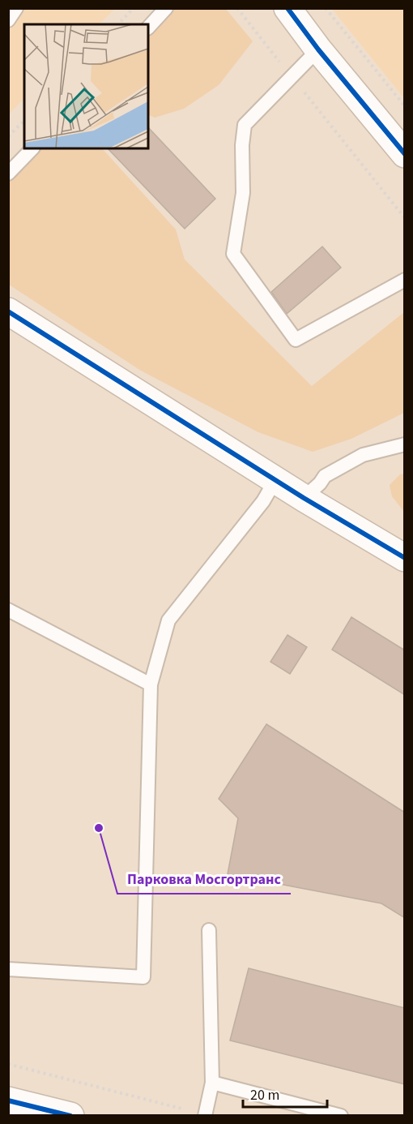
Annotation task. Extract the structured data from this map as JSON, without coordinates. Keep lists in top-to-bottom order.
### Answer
{
  "places": ["Парковка Мосгортранс"],
  "scale_bar": "20 m"
}
